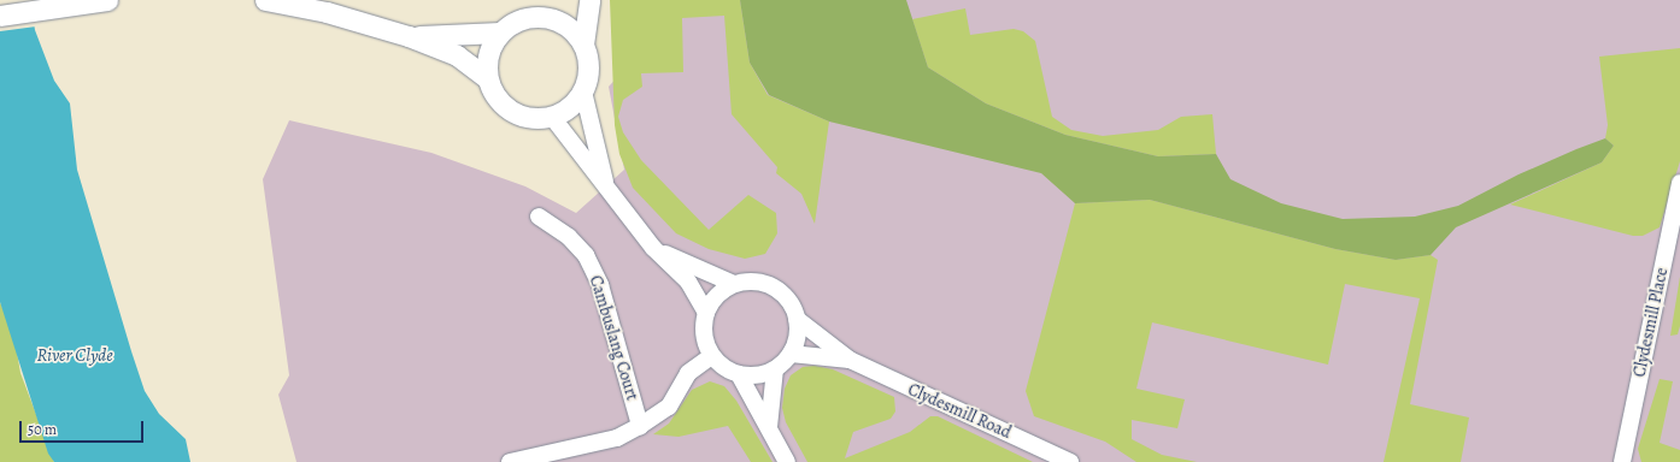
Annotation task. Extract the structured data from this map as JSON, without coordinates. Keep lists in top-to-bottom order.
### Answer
{
  "streets": {
    "street": ["Clydesmill Place", "Cambuslang Court", "Clydesmill Road"]
  },
  "water": ["River Clyde"],
  "scale_bar": "50 m"
}
